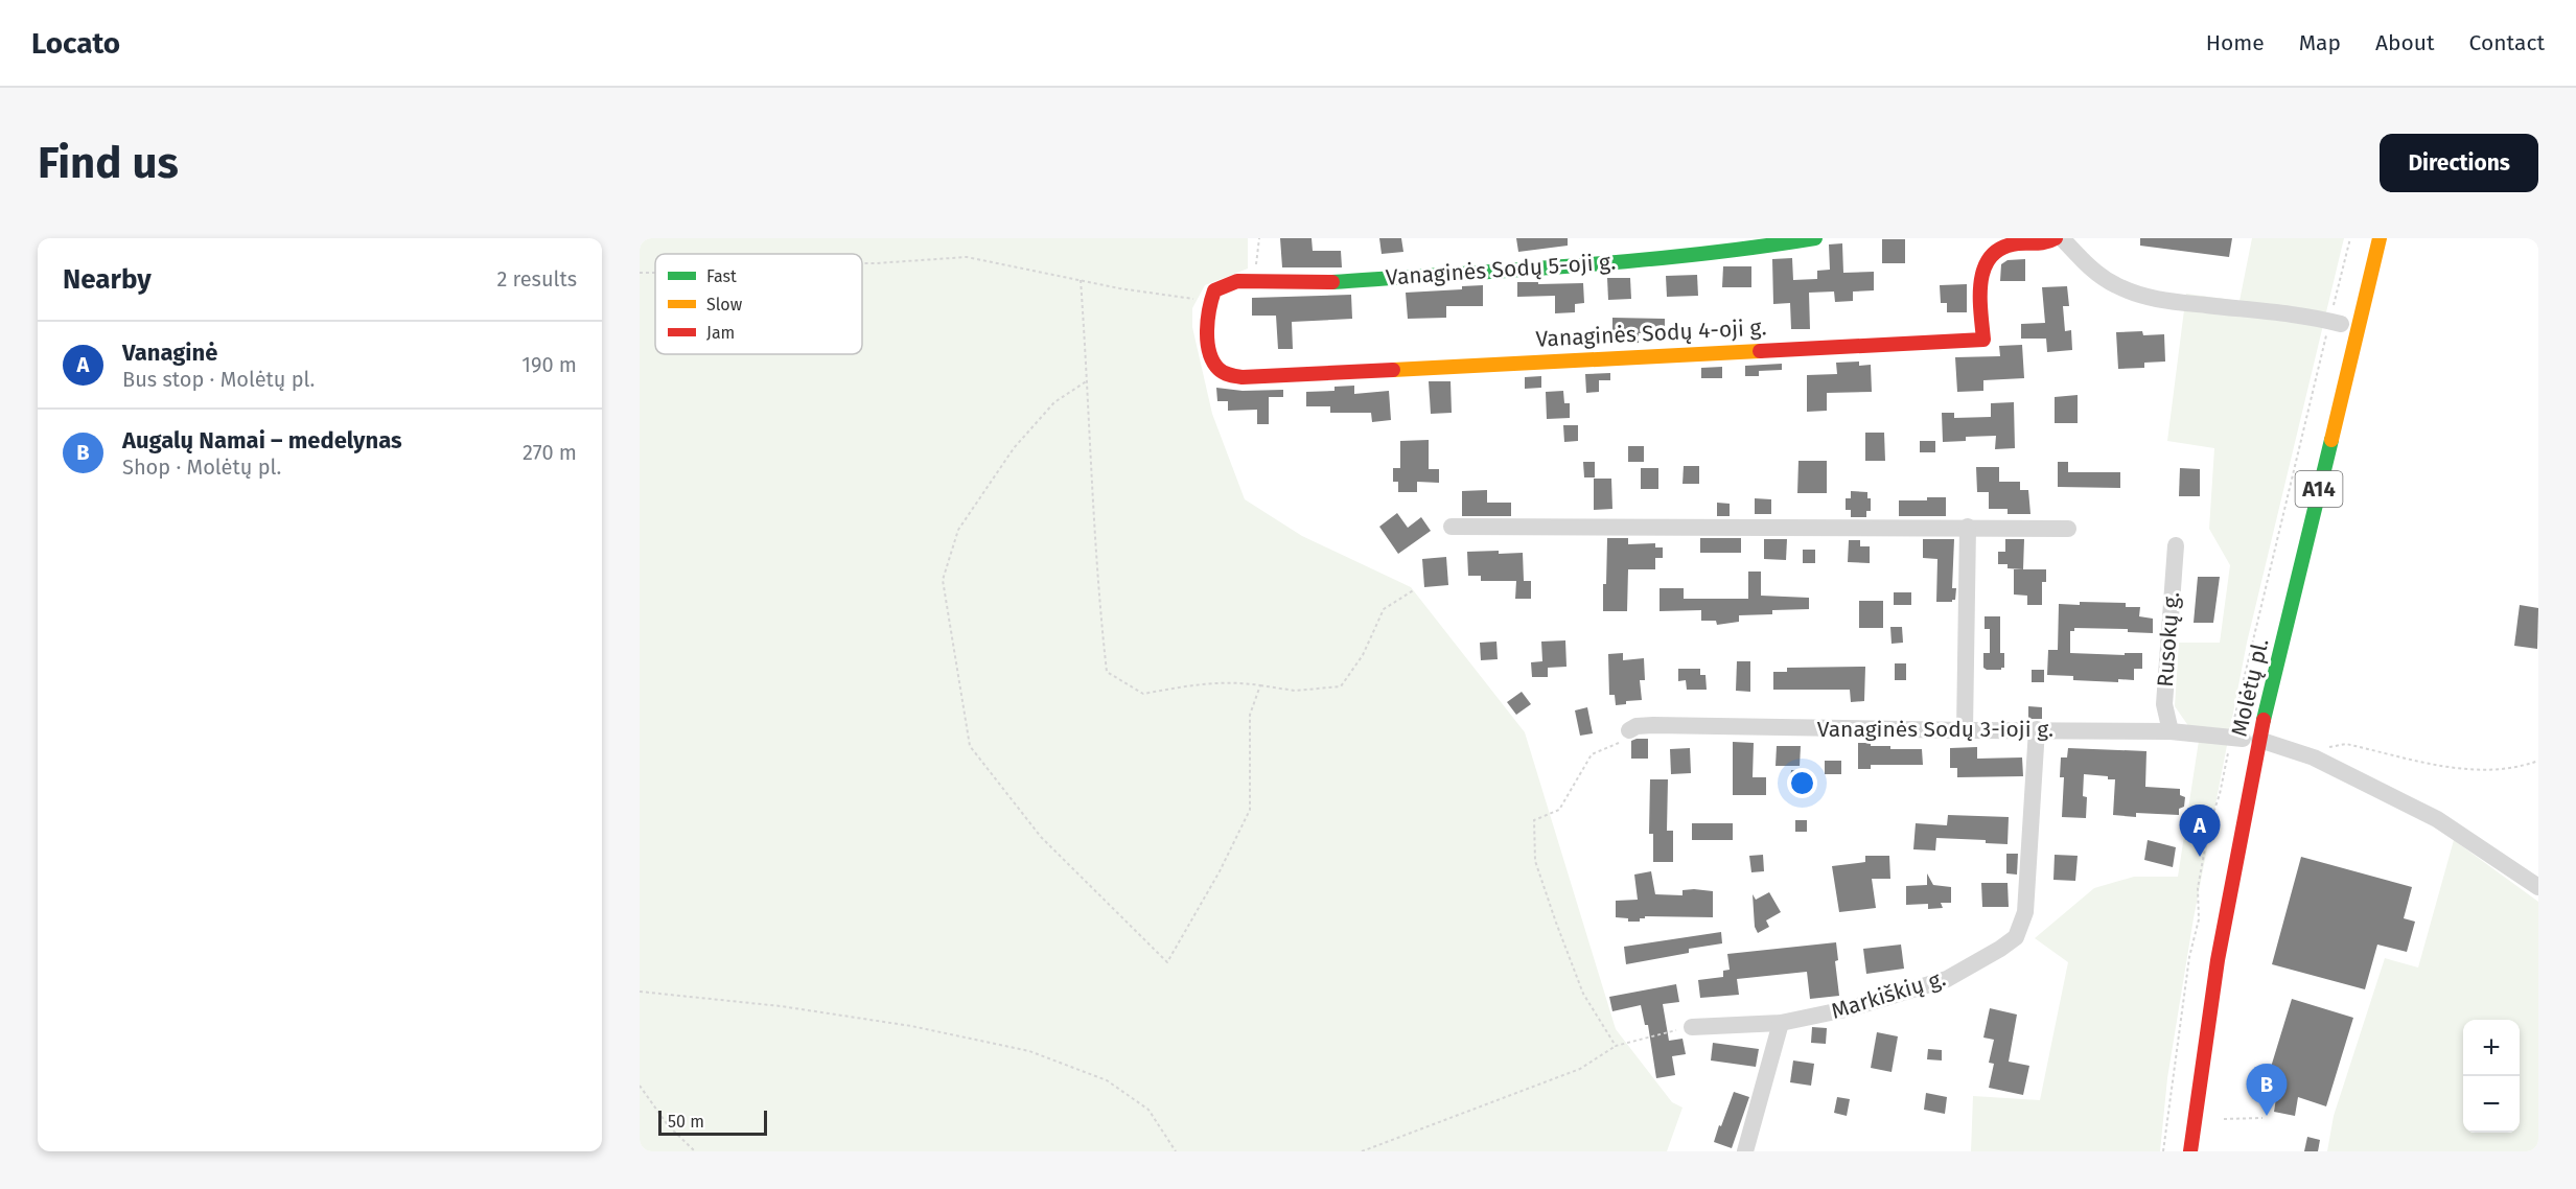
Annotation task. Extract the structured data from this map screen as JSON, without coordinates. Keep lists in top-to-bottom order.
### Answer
{
  "streets": {
    "main road": [
      "Vanaginės Sodų 5-oji g.",
      "Vanaginės Sodų 4-oji g.",
      "A14",
      "Molėtų pl."
    ],
    "street": ["Rusokų g.", "Vanaginės Sodų 3-ioji g.", "Markiškių g."]
  },
  "crossings": [
    ["Vanaginės Sodų 5-oji g.", "Vanaginės Sodų 4-oji g."],
    ["Rusokų g.", "Vanaginės Sodų 3-ioji g."],
    ["Molėtų pl.", "Vanaginės Sodų 3-ioji g."],
    ["Vanaginės Sodų 3-ioji g.", "Markiškių g."]
  ],
  "legend": ["Fast", "Slow", "Jam"],
  "scale_bar": "50 m",
  "page": {
    "header": "Locato",
    "nav": [
      "Home",
      "Map",
      "About",
      "Contact"
    ],
    "buttons": "Directions",
    "title": "Find us",
    "heading": ["Nearby", "2 results"],
    "list": [
      {
        "mark": "A",
        "name": "Vanaginė",
        "note": "Bus stop · Molėtų pl.",
        "value": "190 m"
      },
      {
        "mark": "B",
        "name": "Augalų Namai – medelynas",
        "note": "Shop · Molėtų pl.",
        "value": "270 m"
      }
    ],
    "pins": ["A", "B"],
    "map_buttons": ["+", "−"],
    "scale": "50 m"
  }
}
